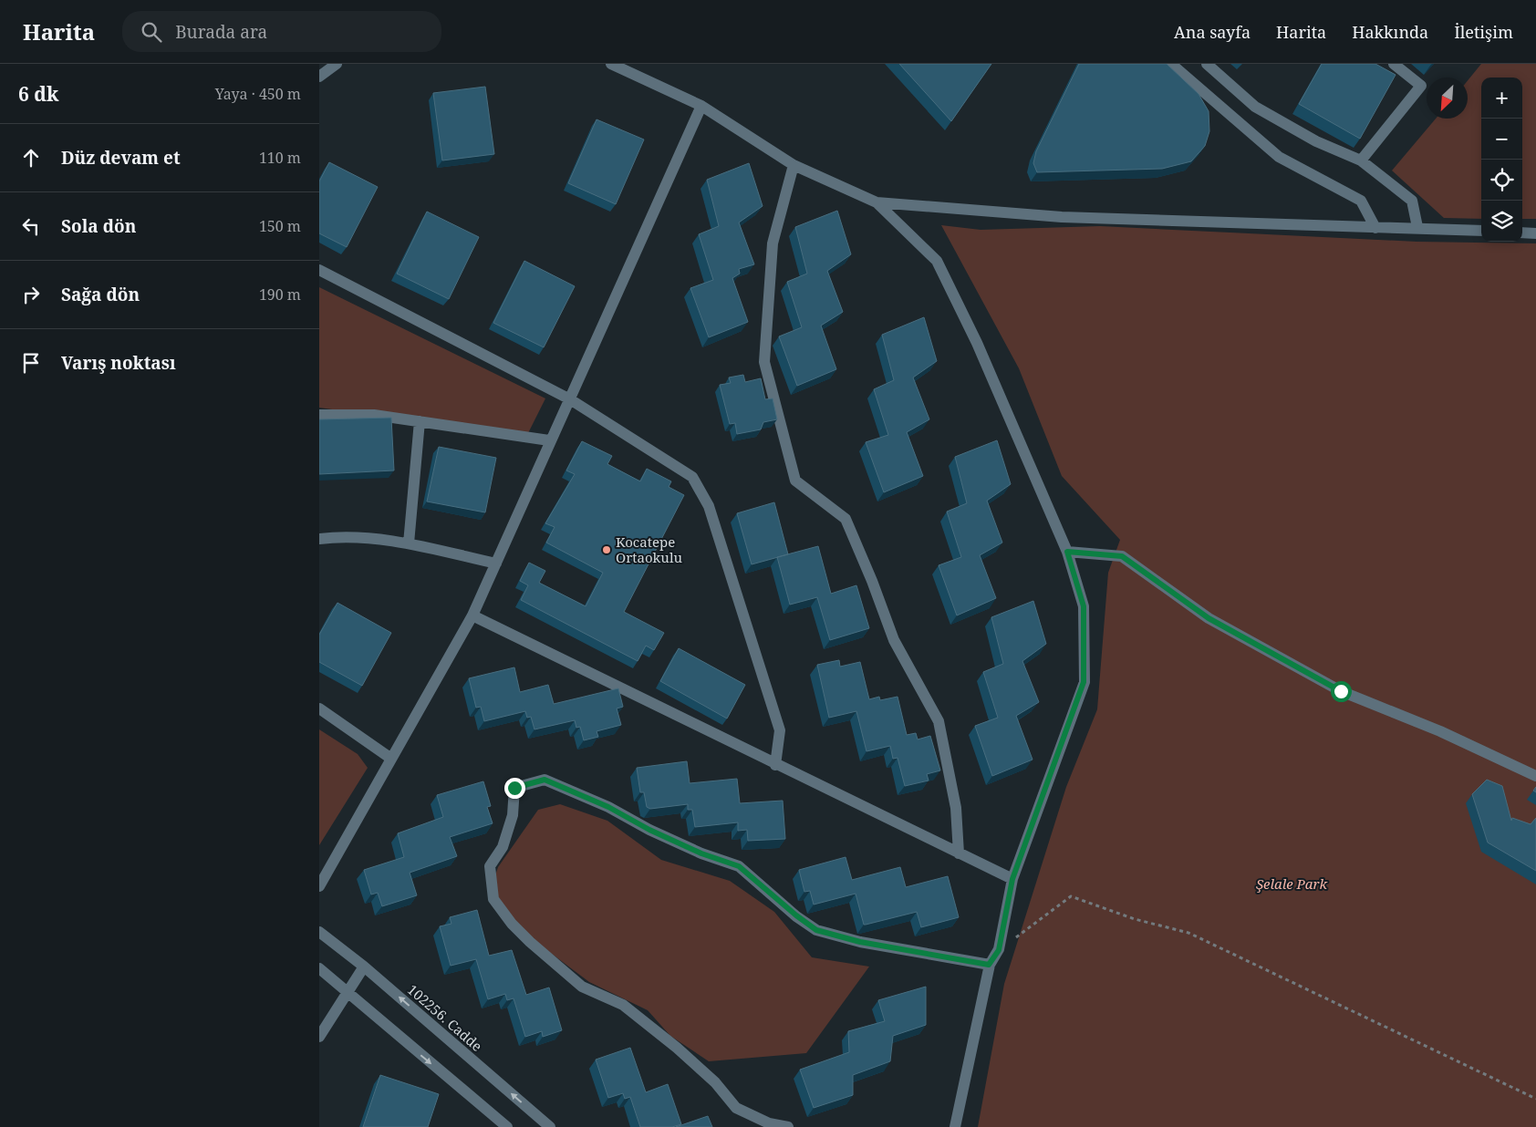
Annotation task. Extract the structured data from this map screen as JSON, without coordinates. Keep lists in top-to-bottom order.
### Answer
{
  "streets": {
    "street": ["102256. Cadde"]
  },
  "parks": ["Şelale Park"],
  "places": ["Kocatepe Ortaokulu"],
  "north": "bottom left",
  "page": {
    "header": "Harita",
    "search": "Burada ara",
    "nav": [
      "Ana sayfa",
      "Harita",
      "Hakkında",
      "İletişim"
    ],
    "heading": ["6 dk", "Yaya · 450 m"],
    "map_buttons": ["+", "−"],
    "list": [
      ["Düz devam et", "110 m"],
      ["Sola dön", "150 m"],
      ["Sağa dön", "190 m"],
      "Varış noktası"
    ]
  }
}
